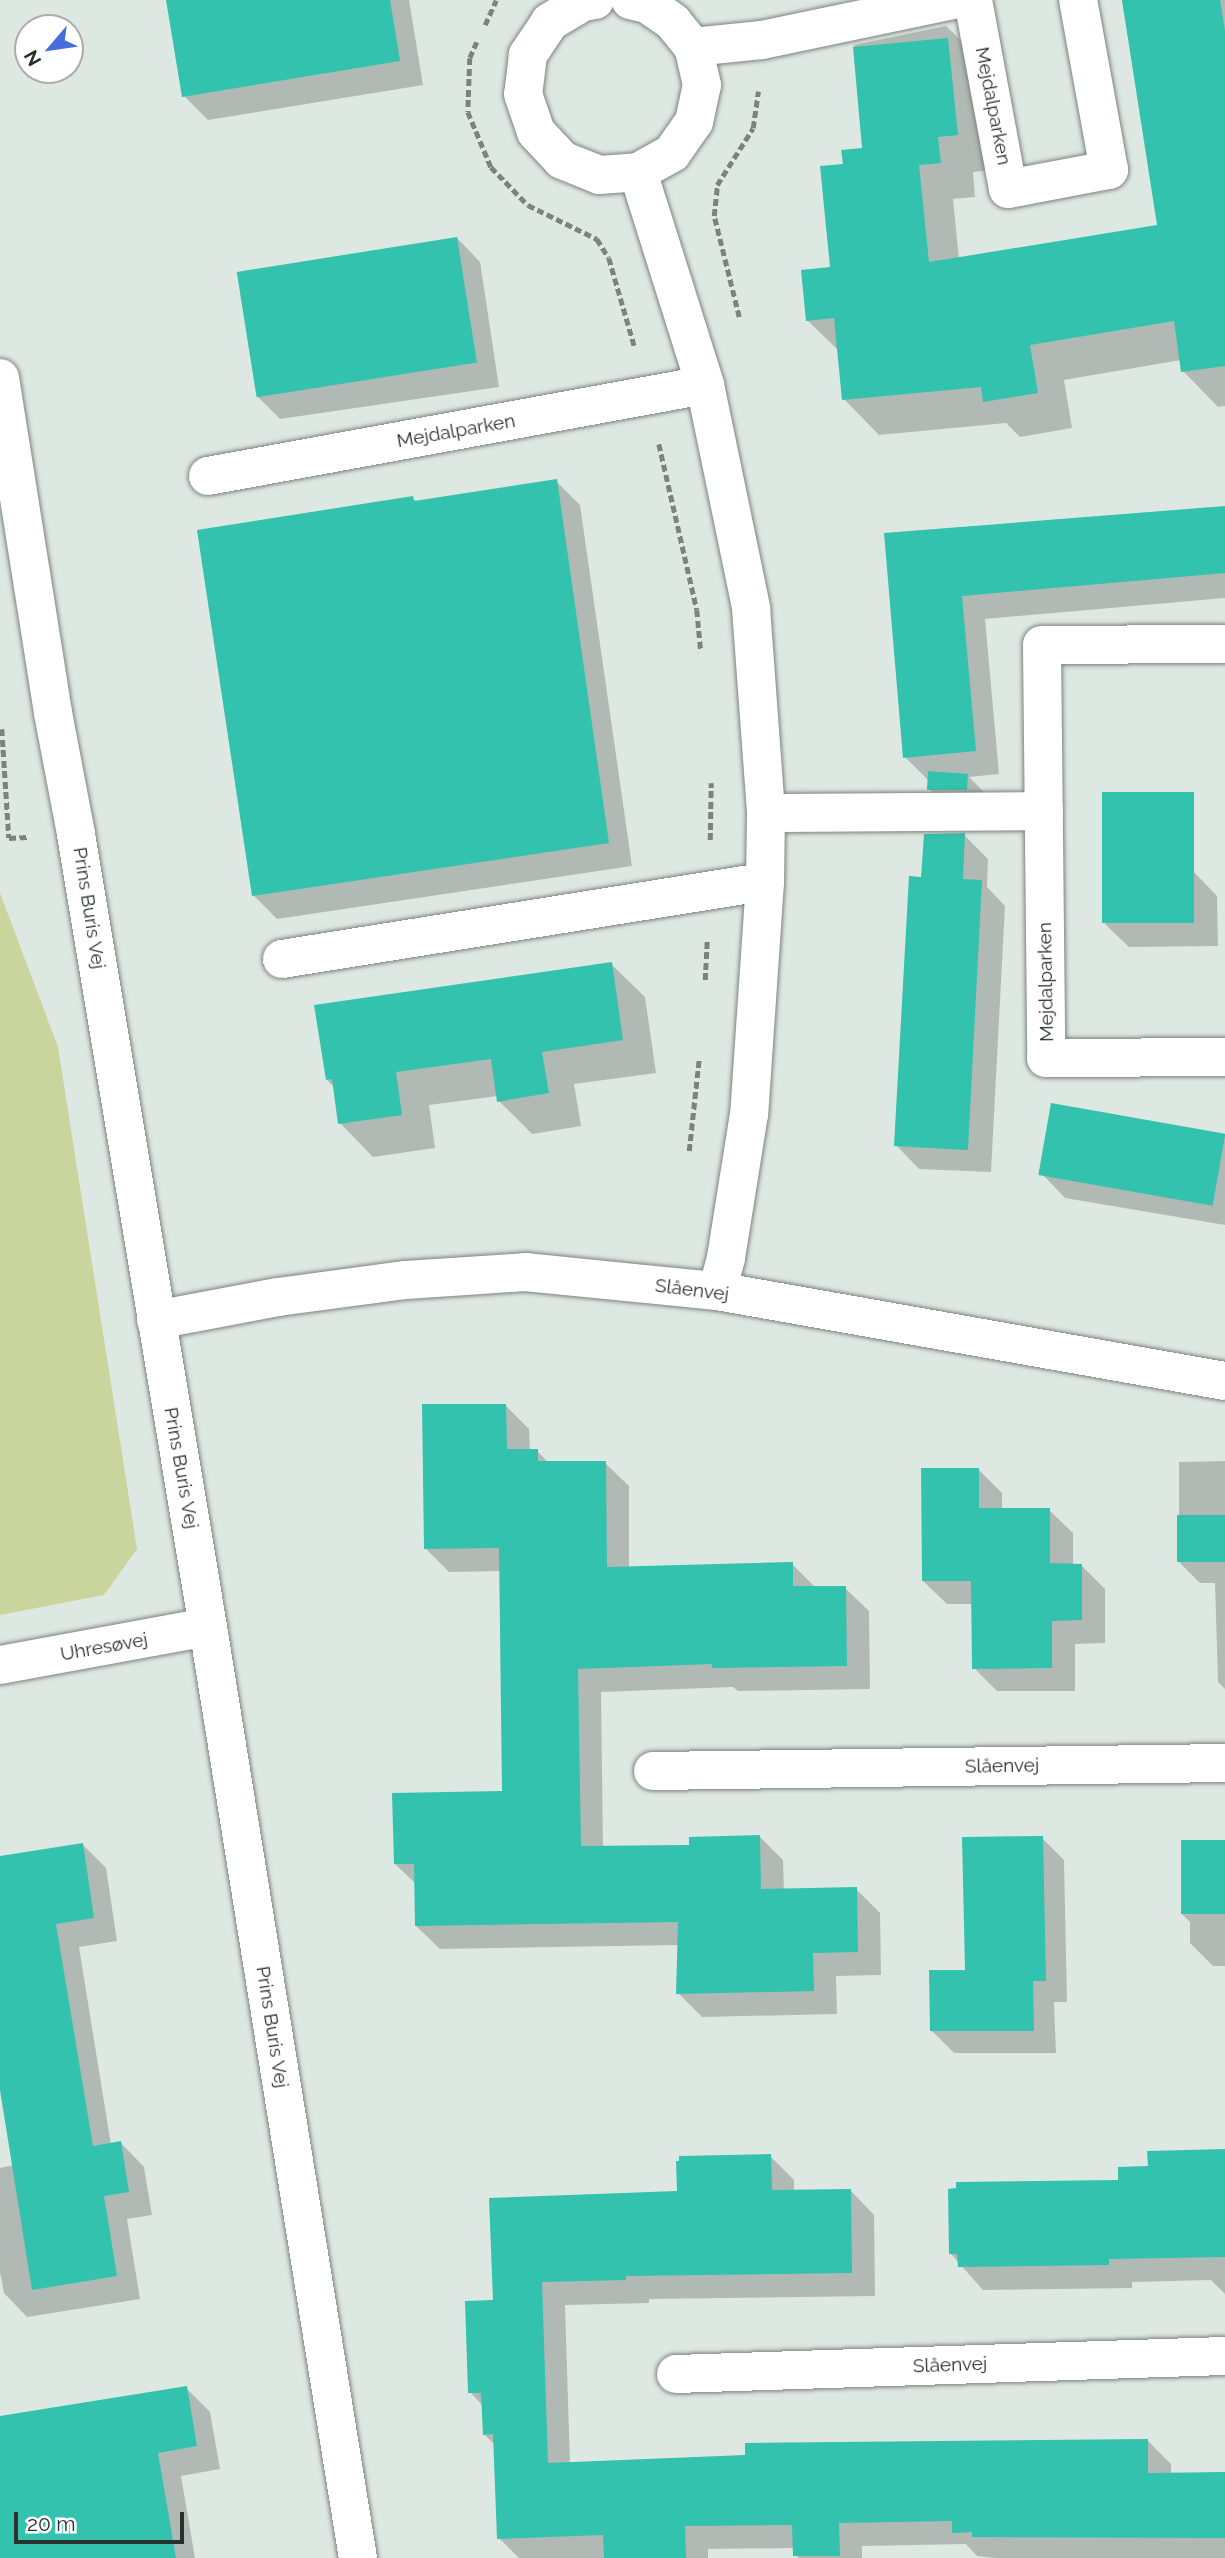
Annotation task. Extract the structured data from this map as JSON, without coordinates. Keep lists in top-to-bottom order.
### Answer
{
  "streets": {
    "street": [
      "Mejdalparken",
      "Prins Buris Vej",
      "Slåenvej",
      "Uhresøvej"
    ]
  },
  "crossings": [
    ["Prins Buris Vej", "Slåenvej"],
    ["Prins Buris Vej", "Uhresøvej"]
  ],
  "scale_bar": "20 m",
  "north": "bottom left"
}
